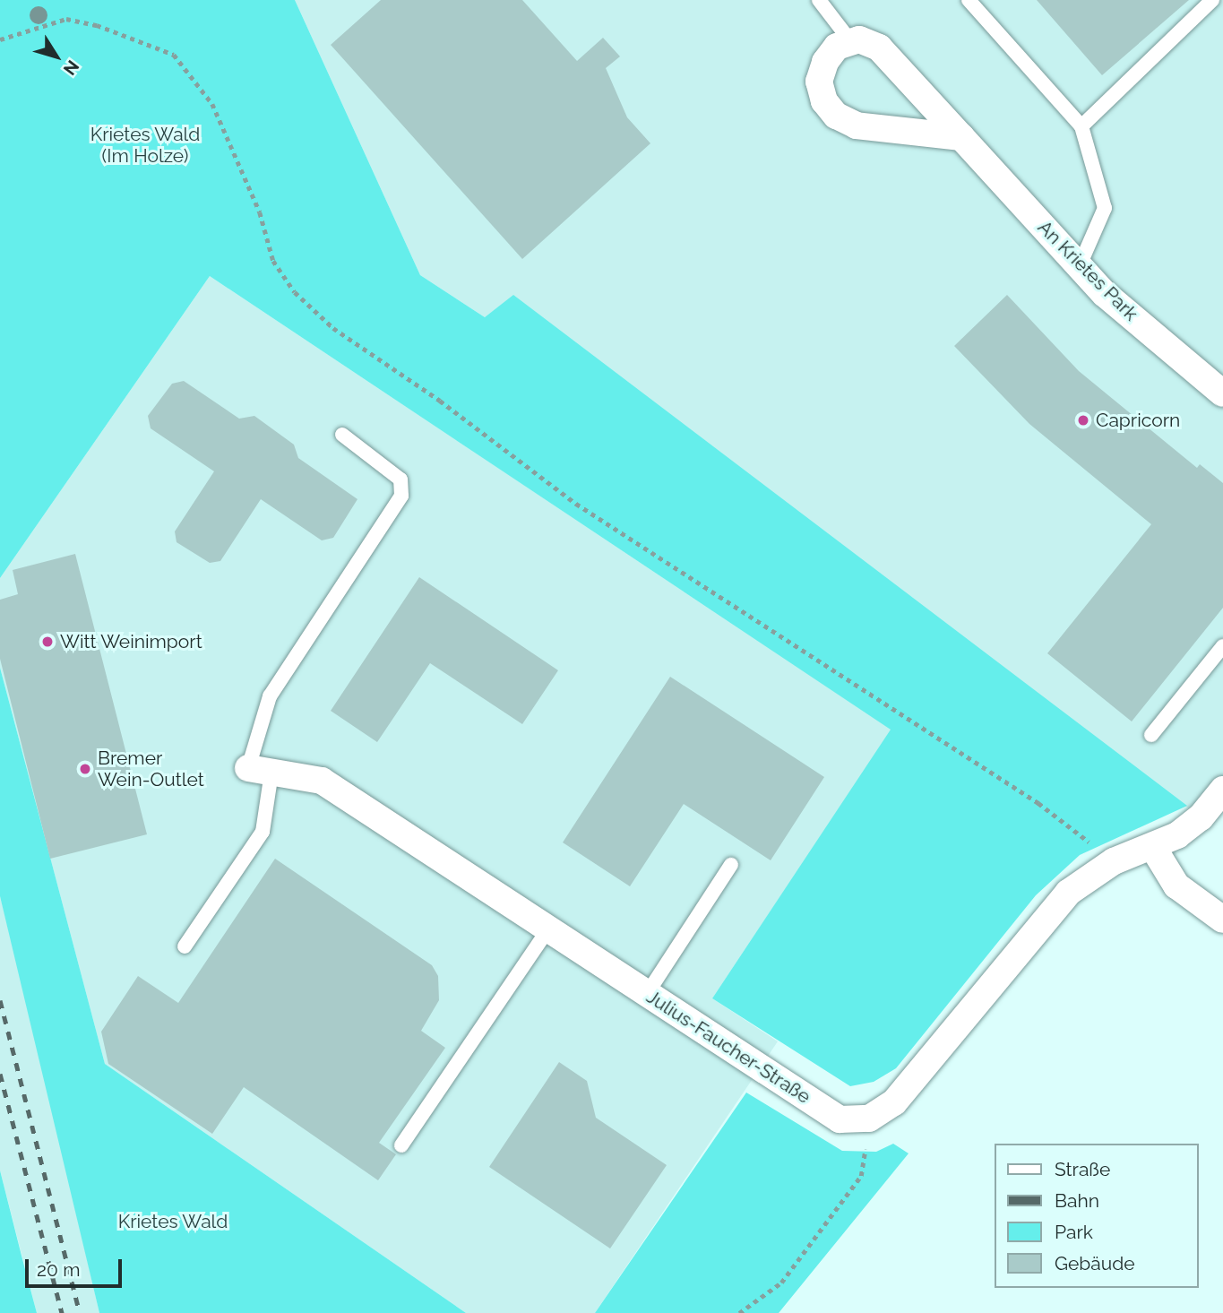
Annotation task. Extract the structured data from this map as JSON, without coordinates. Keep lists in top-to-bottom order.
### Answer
{
  "streets": {
    "street": ["An Krietes Park", "Julius-Faucher-Straße"]
  },
  "parks": ["Krietes Wald (Im Holze)", "Krietes Wald"],
  "places": ["Capricorn", "Witt Weinimport", "Bremer Wein-Outlet"],
  "legend": [
    "Straße",
    "Bahn",
    "Park",
    "Gebäude"
  ],
  "scale_bar": "20 m",
  "north": "bottom right"
}
